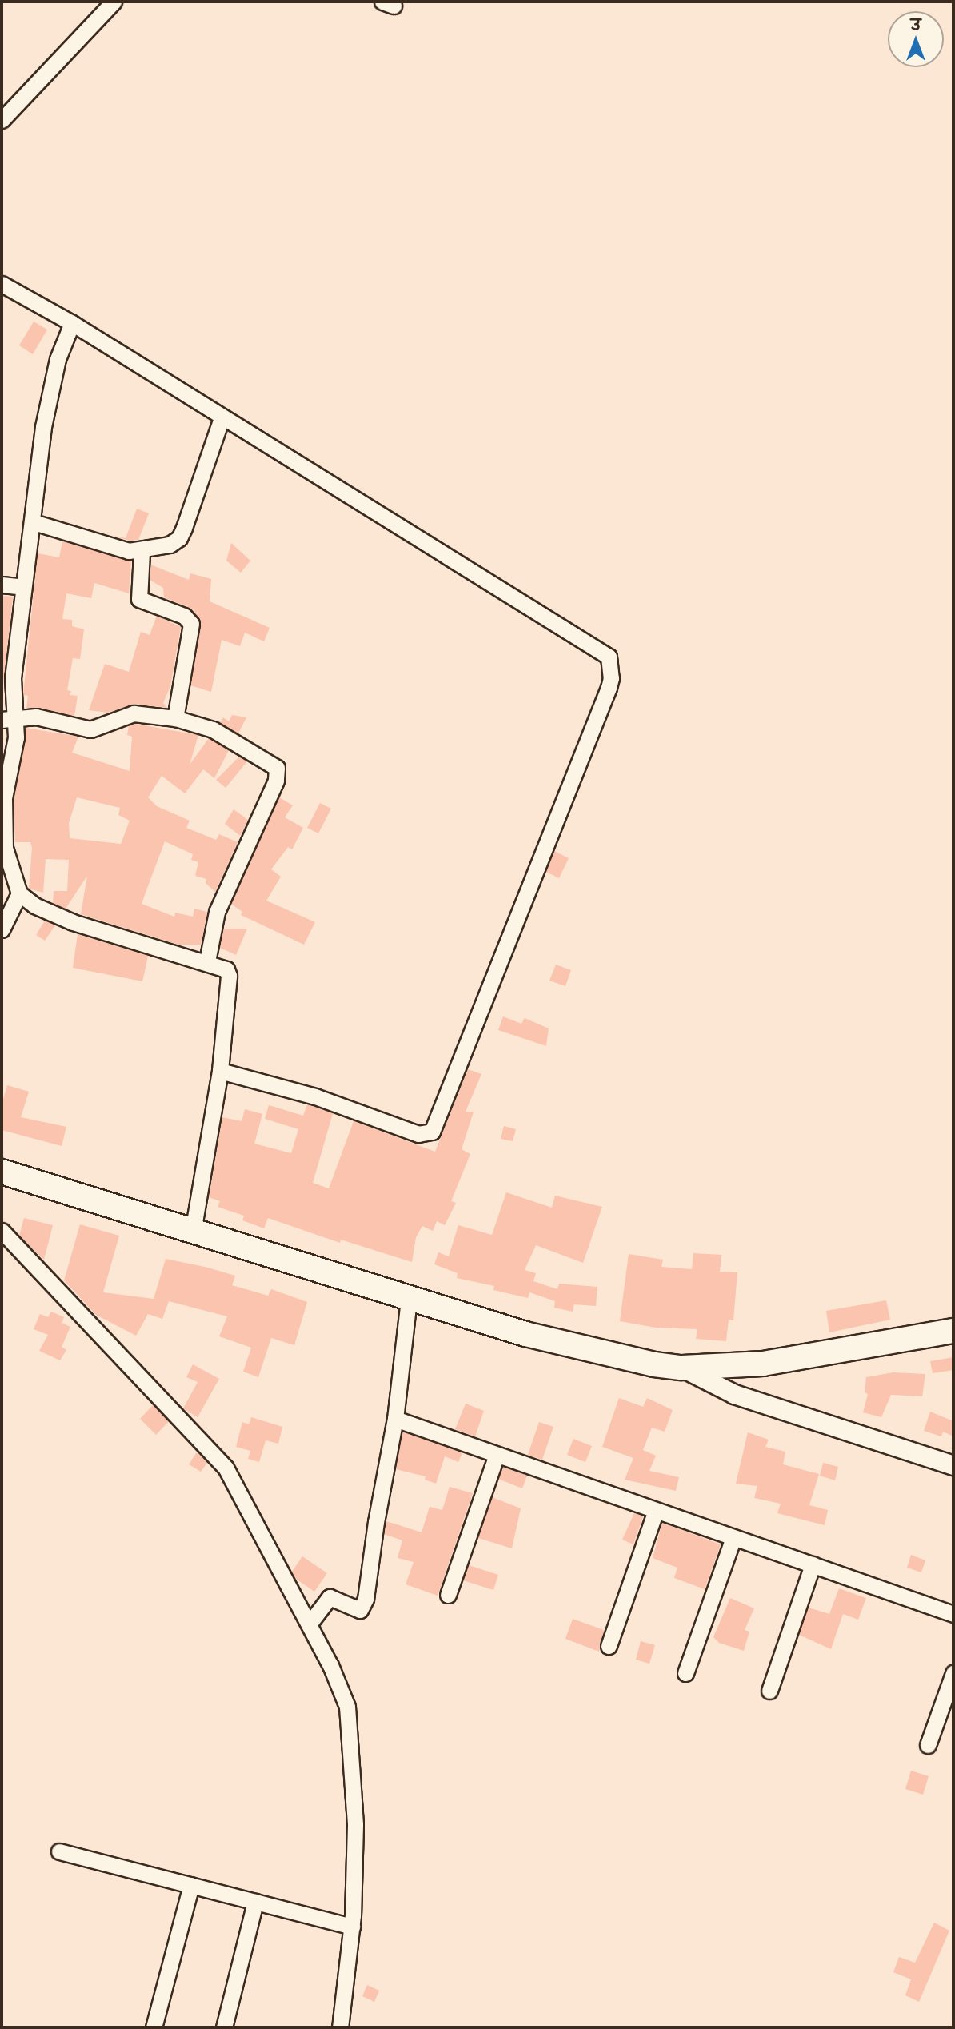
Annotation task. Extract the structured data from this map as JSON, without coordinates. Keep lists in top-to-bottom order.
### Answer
{
  "north": "top"
}
